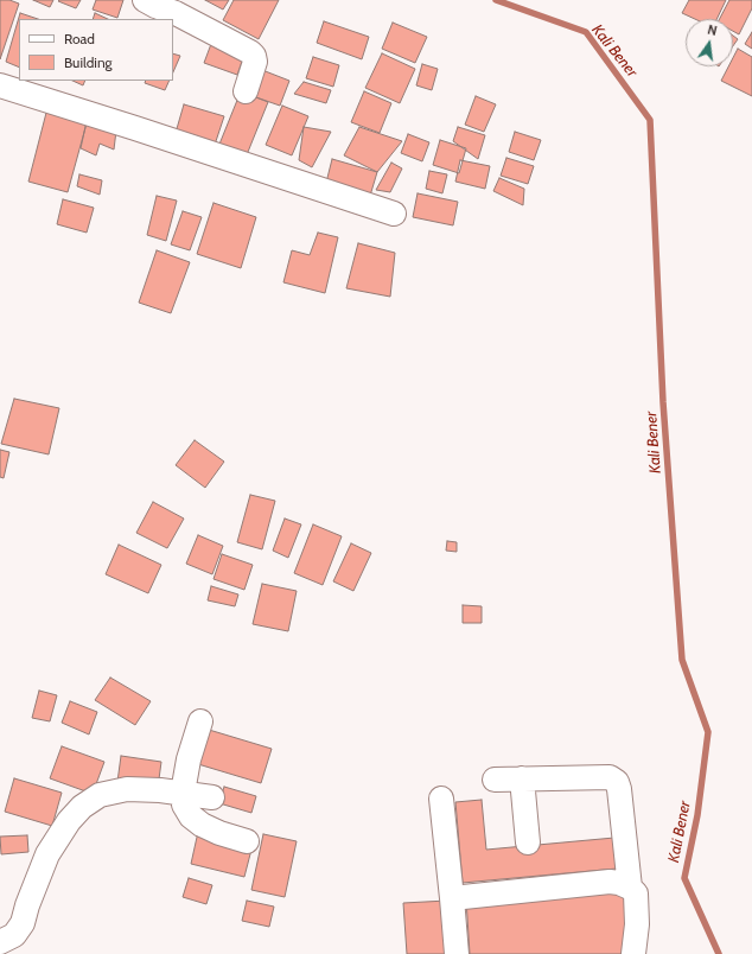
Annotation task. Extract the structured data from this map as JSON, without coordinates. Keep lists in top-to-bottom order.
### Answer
{
  "water": ["Kali Bener"],
  "legend": ["Road", "Building"],
  "north": "top"
}
